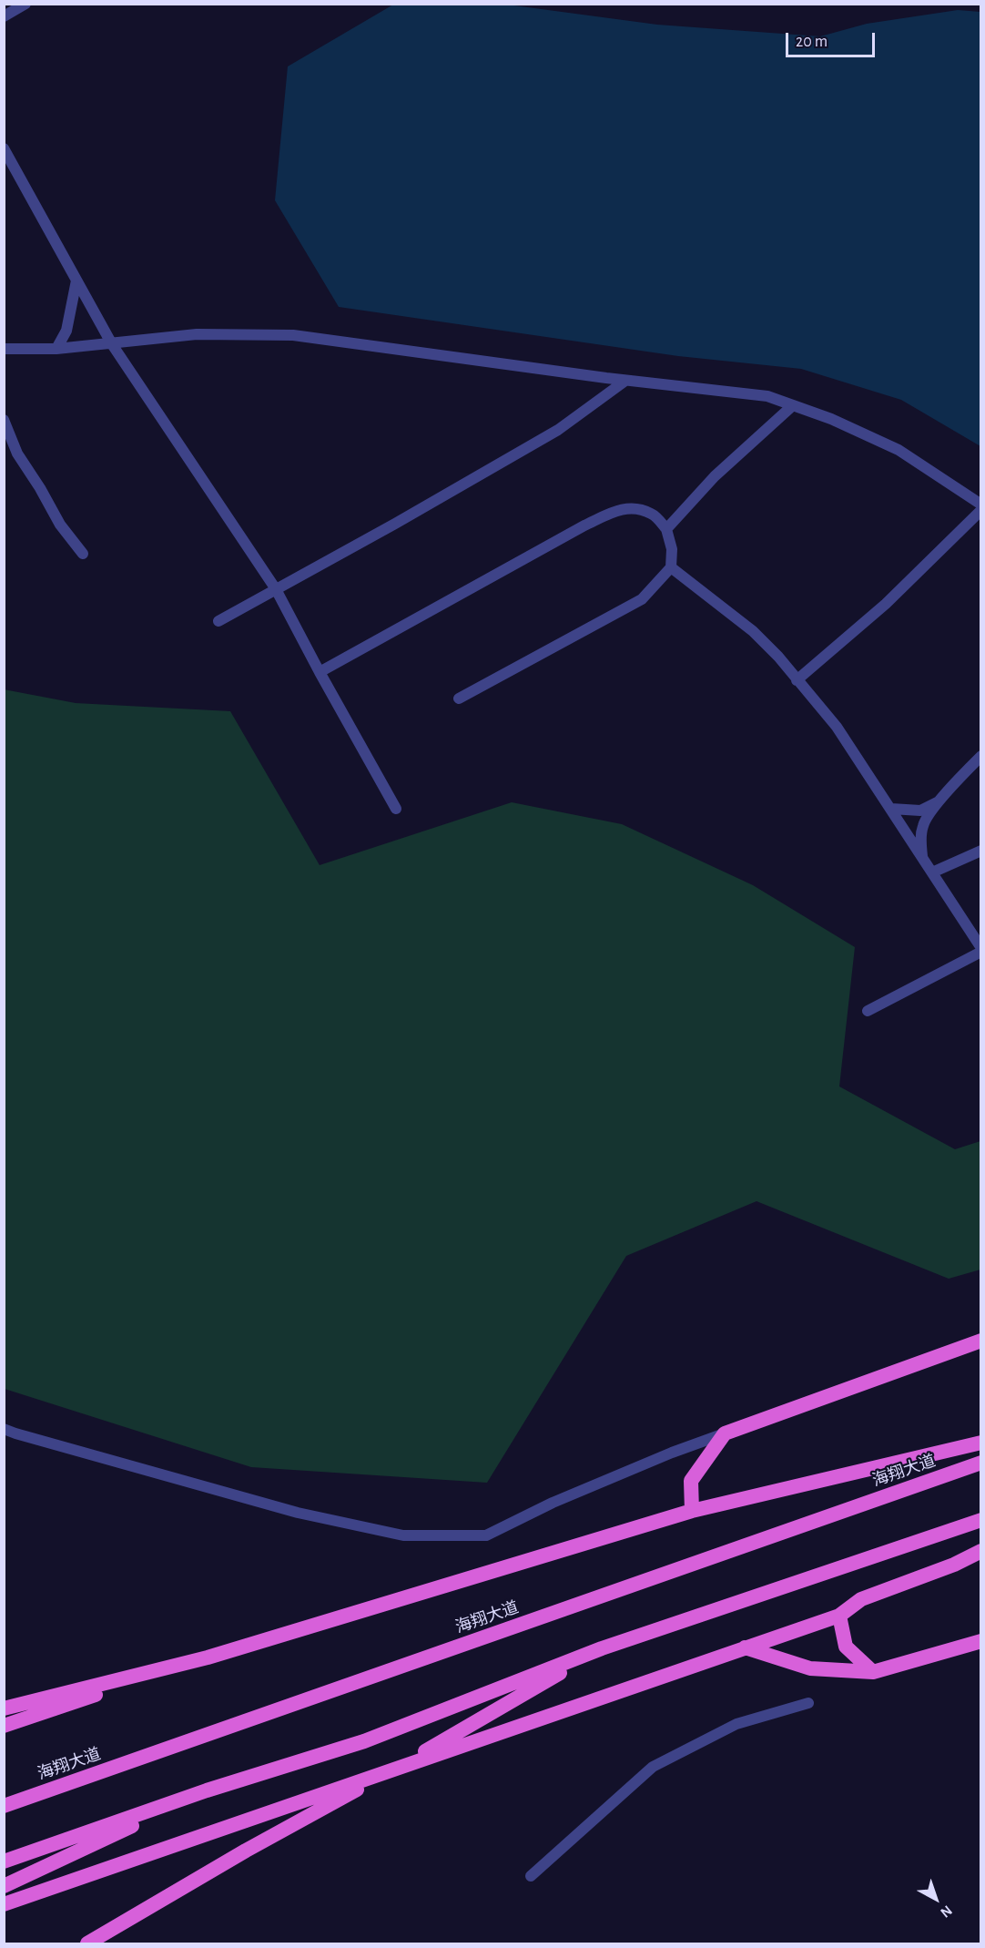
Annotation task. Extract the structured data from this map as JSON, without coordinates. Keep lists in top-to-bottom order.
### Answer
{
  "streets": {
    "highway": ["海翔大道"]
  },
  "scale_bar": "20 m",
  "north": "bottom right"
}
